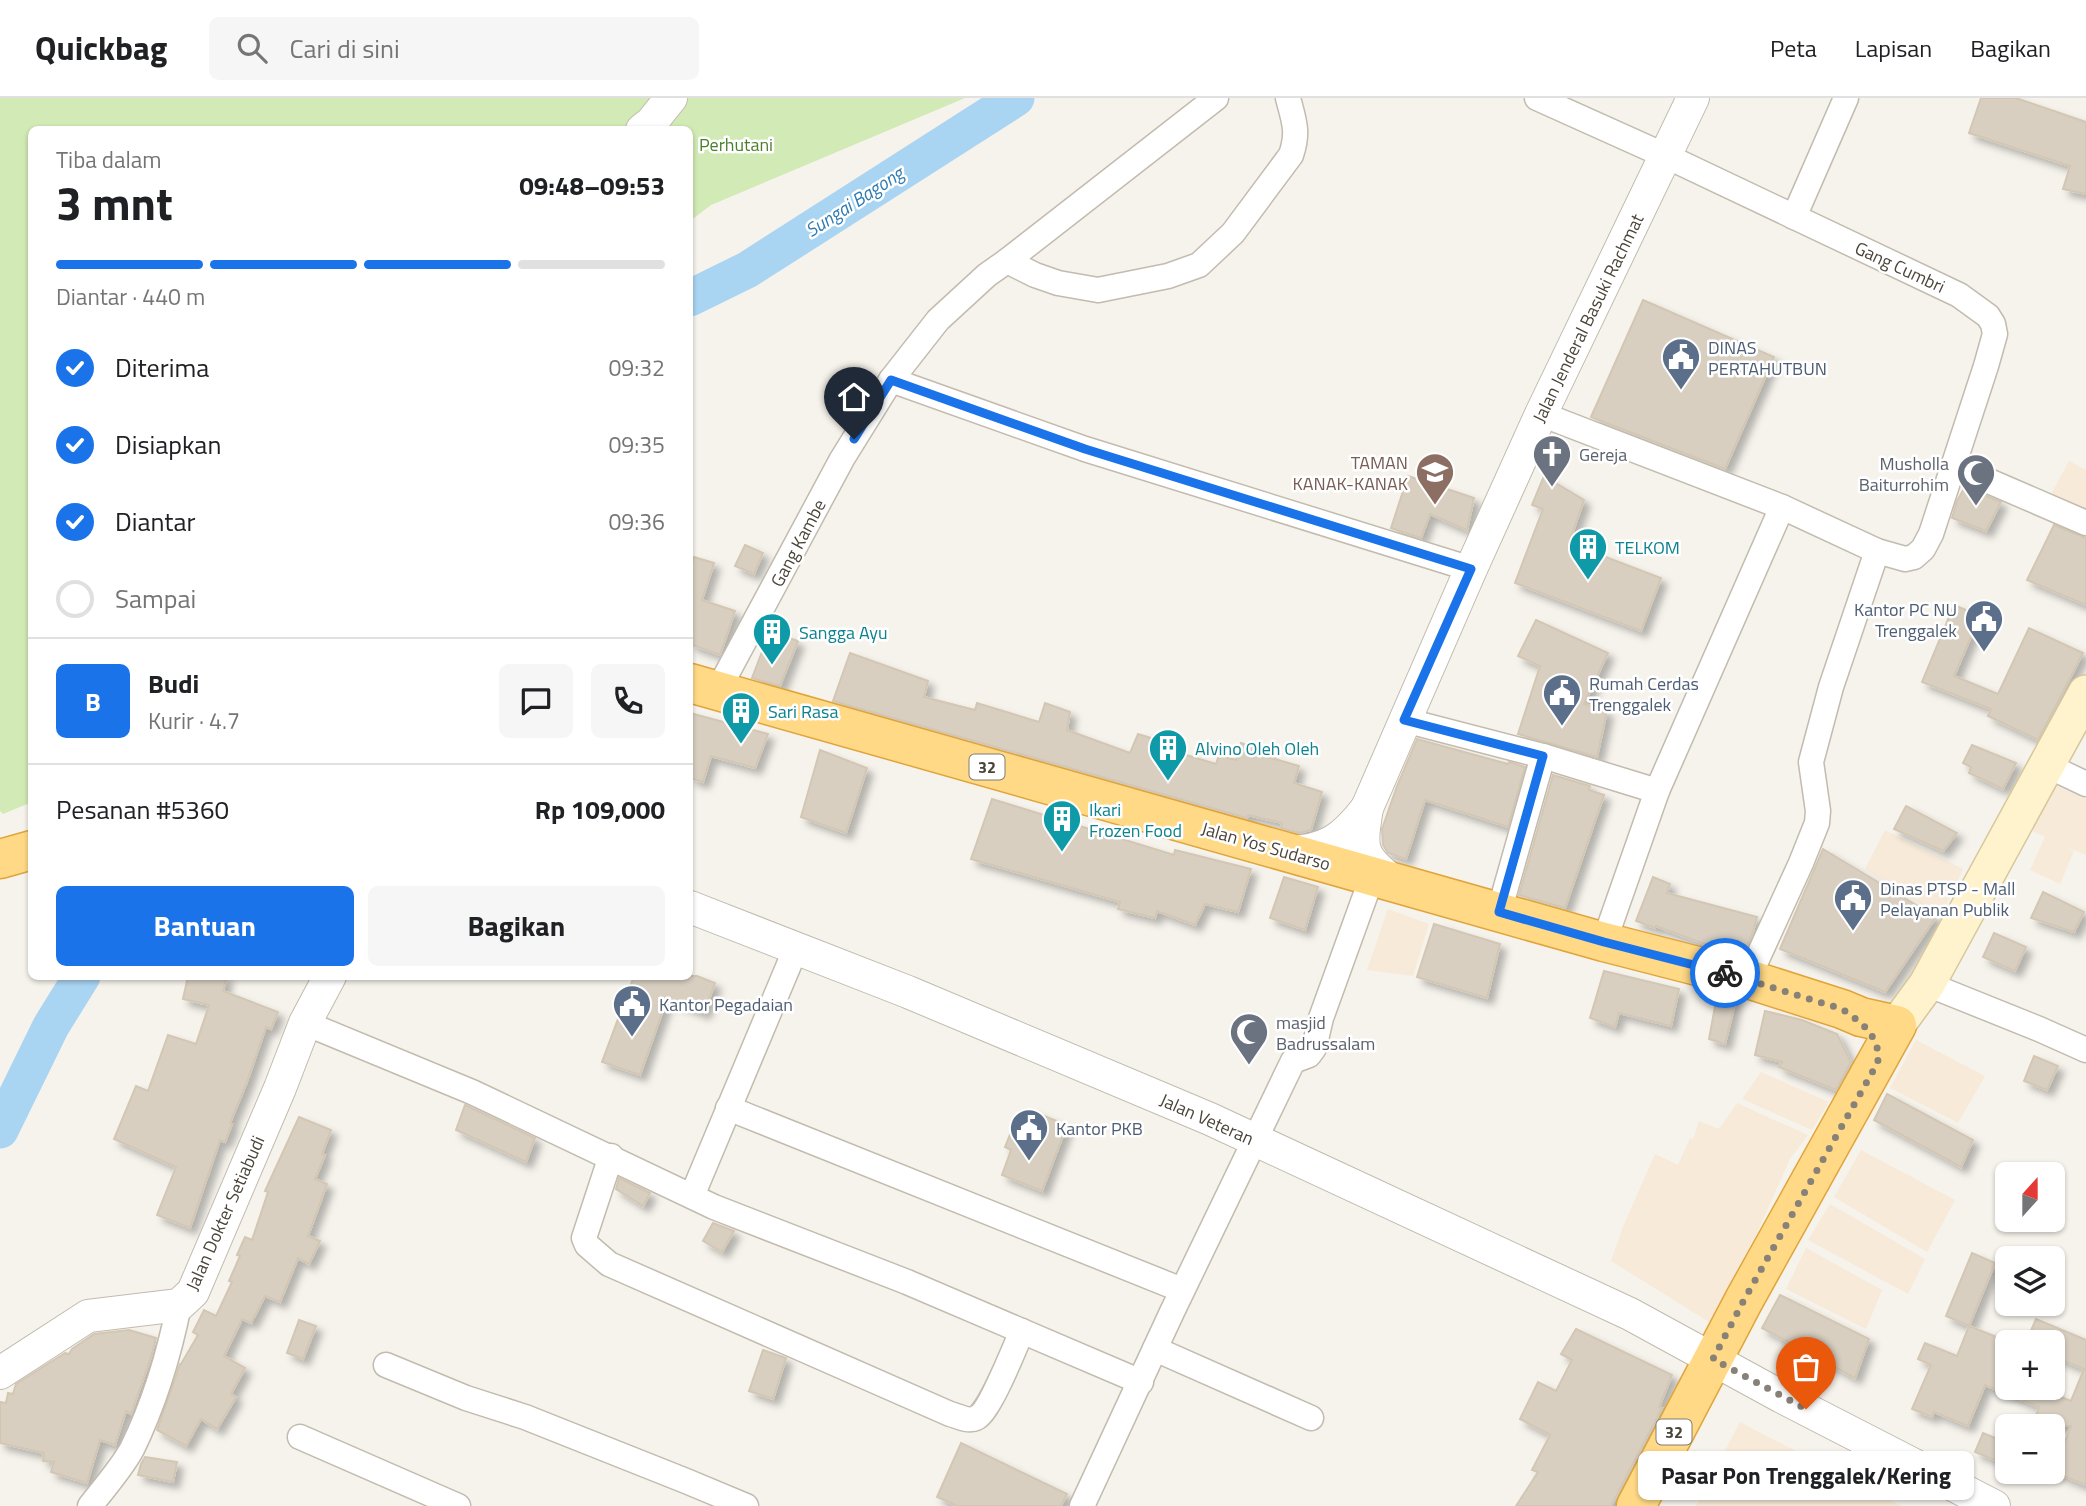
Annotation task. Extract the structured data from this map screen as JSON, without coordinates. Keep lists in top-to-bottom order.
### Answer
{
  "streets": {
    "highway": ["32", "Jalan Yos Sudarso"],
    "street": [
      "Gang Cumbri",
      "Jalan Jenderal Basuki Rachmat",
      "Gang Kambe",
      "Jalan Veteran",
      "Jalan Dokter Setiabudi"
    ]
  },
  "crossings": [
    ["Gang Cumbri", "Jalan Jenderal Basuki Rachmat"],
    ["Gang Kambe", "Jalan Yos Sudarso"],
    ["32", "Jalan Yos Sudarso"],
    ["32", "Jalan Veteran"]
  ],
  "water": ["Sungai Bagong"],
  "parks": ["Perhutani"],
  "places": {
    "public building": [
      "DINAS PERTAHUTBUN",
      "Kantor PC NU Trenggalek",
      "Rumah Cerdas Trenggalek",
      "Dinas PTSP - Mall Pelayanan Publik",
      "Kantor Pegadaian",
      "Kantor PKB"
    ],
    "church": ["Gereja"],
    "school or university": ["TAMAN KANAK-KANAK"],
    "mosque": ["Musholla Baiturrohim", "masjid Badrussalam"],
    "building": [
      "TELKOM",
      "Sangga Ayu",
      "Sari Rasa",
      "Alvino Oleh Oleh",
      "Ikari Frozen Food"
    ],
    "other": ["Pasar Pon Trenggalek/Kering"]
  },
  "north": "top",
  "page": {
    "header": "Quickbag",
    "search": "Cari di sini",
    "nav": ["Peta", "Lapisan", "Bagikan"],
    "heading": ["3 mnt", "Tiba dalam", "09:48–09:53"],
    "panel": [
      "Budi",
      "Kurir · 4.7",
      "Pesanan #5360",
      "Rp 109,000"
    ],
    "bar": "Diantar · 440 m",
    "list": [
      ["Diterima", "09:32"],
      ["Disiapkan", "09:35"],
      ["Diantar", "09:36"],
      "Sampai"
    ],
    "round": "B",
    "buttons": ["Bantuan", "Bagikan"],
    "map_buttons": ["+", "−"],
    "bubble": "Pasar Pon Trenggalek/Kering"
  }
}
